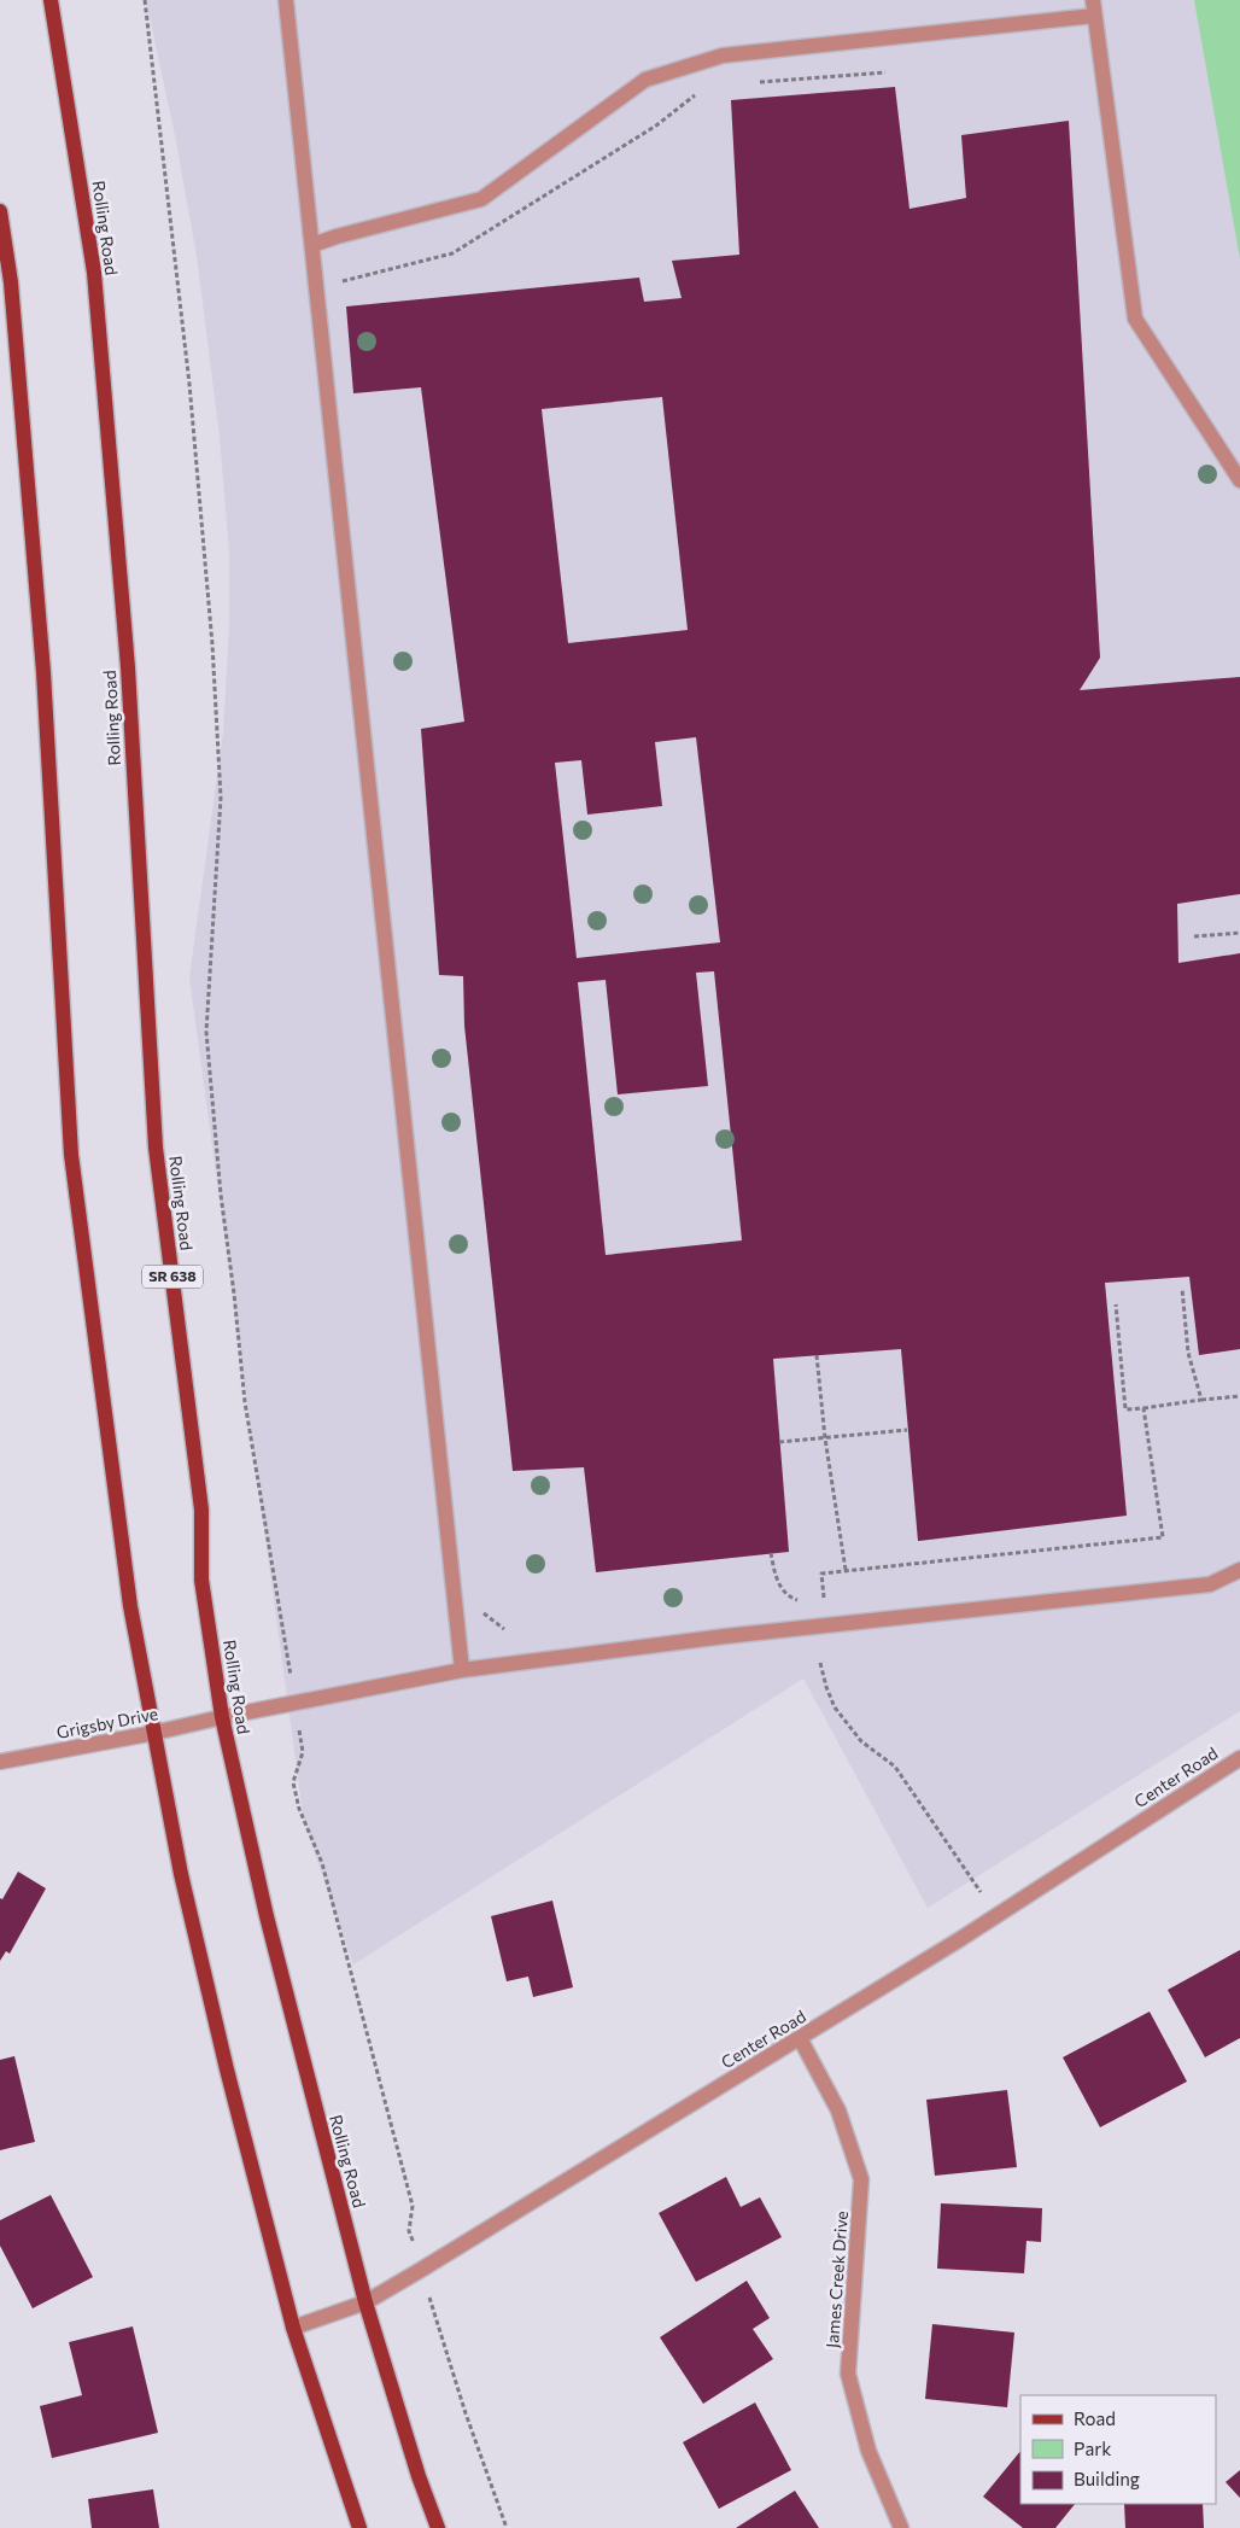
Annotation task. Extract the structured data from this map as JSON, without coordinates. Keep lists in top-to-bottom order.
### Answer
{
  "streets": {
    "main road": ["Rolling Road", "SR 638"],
    "street": ["Grigsby Drive", "Center Road", "James Creek Drive"]
  },
  "crossings": [
    ["Rolling Road", "Grigsby Drive"],
    ["Rolling Road", "Center Road"],
    ["Center Road", "James Creek Drive"]
  ],
  "legend": ["Road", "Park", "Building"]
}
